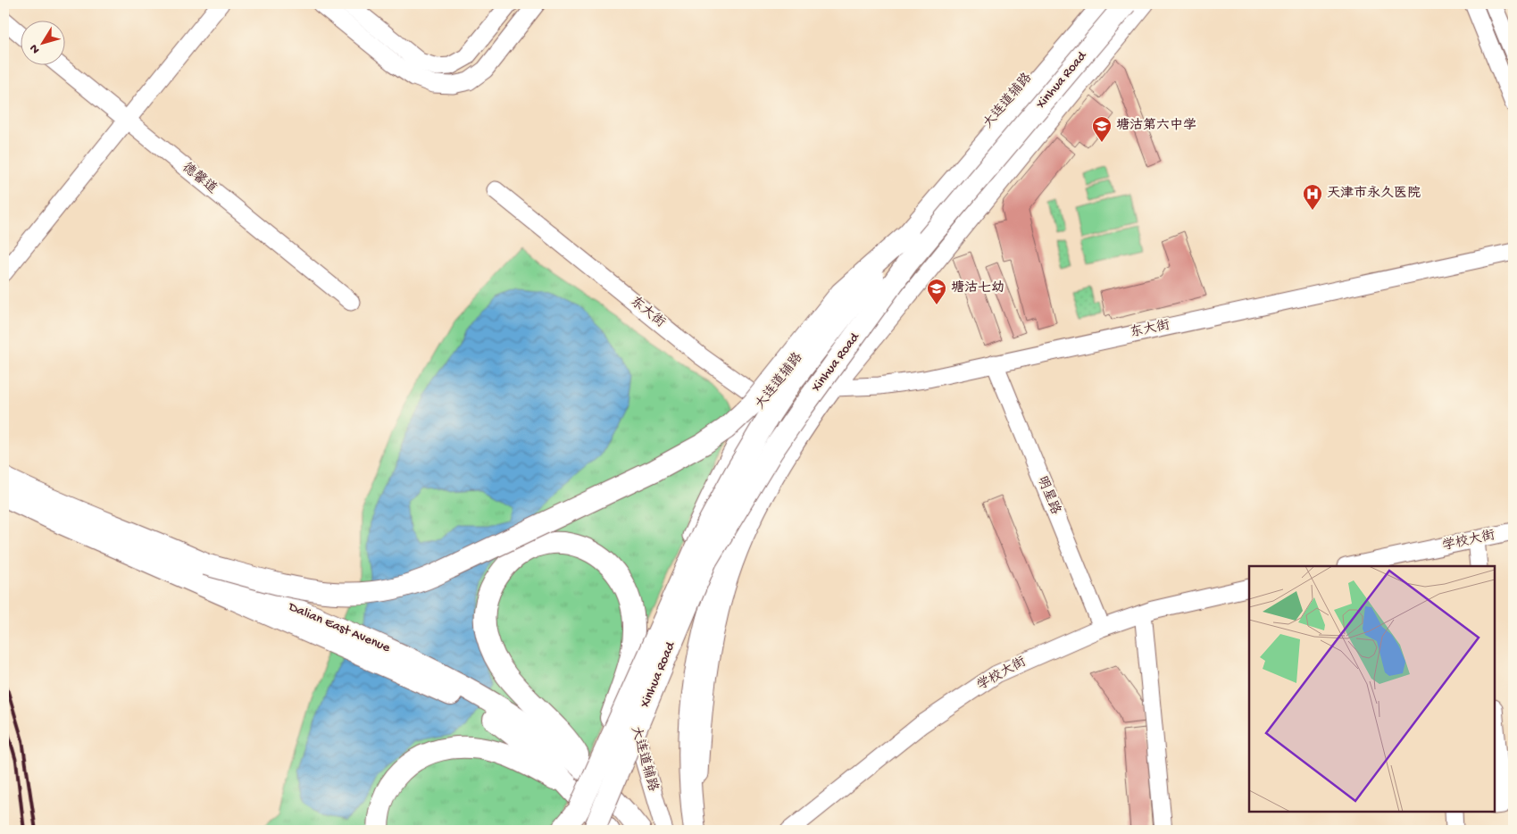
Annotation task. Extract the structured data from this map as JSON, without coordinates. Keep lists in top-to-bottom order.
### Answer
{
  "streets": {
    "main road": ["Xinhua Road", "Dalian East Avenue"],
    "street": [
      "大连道辅路",
      "德馨道",
      "东大街",
      "明星路",
      "学校大街"
    ]
  },
  "crossings": [
    ["Xinhua Road", "Dalian East Avenue"],
    ["大连道辅路", "东大街"],
    ["东大街", "明星路"],
    ["明星路", "学校大街"]
  ],
  "places": {
    "school or university": ["塘沽第六中学", "塘沽七幼"],
    "hospital": ["天津市永久医院"]
  },
  "north": "bottom left"
}
